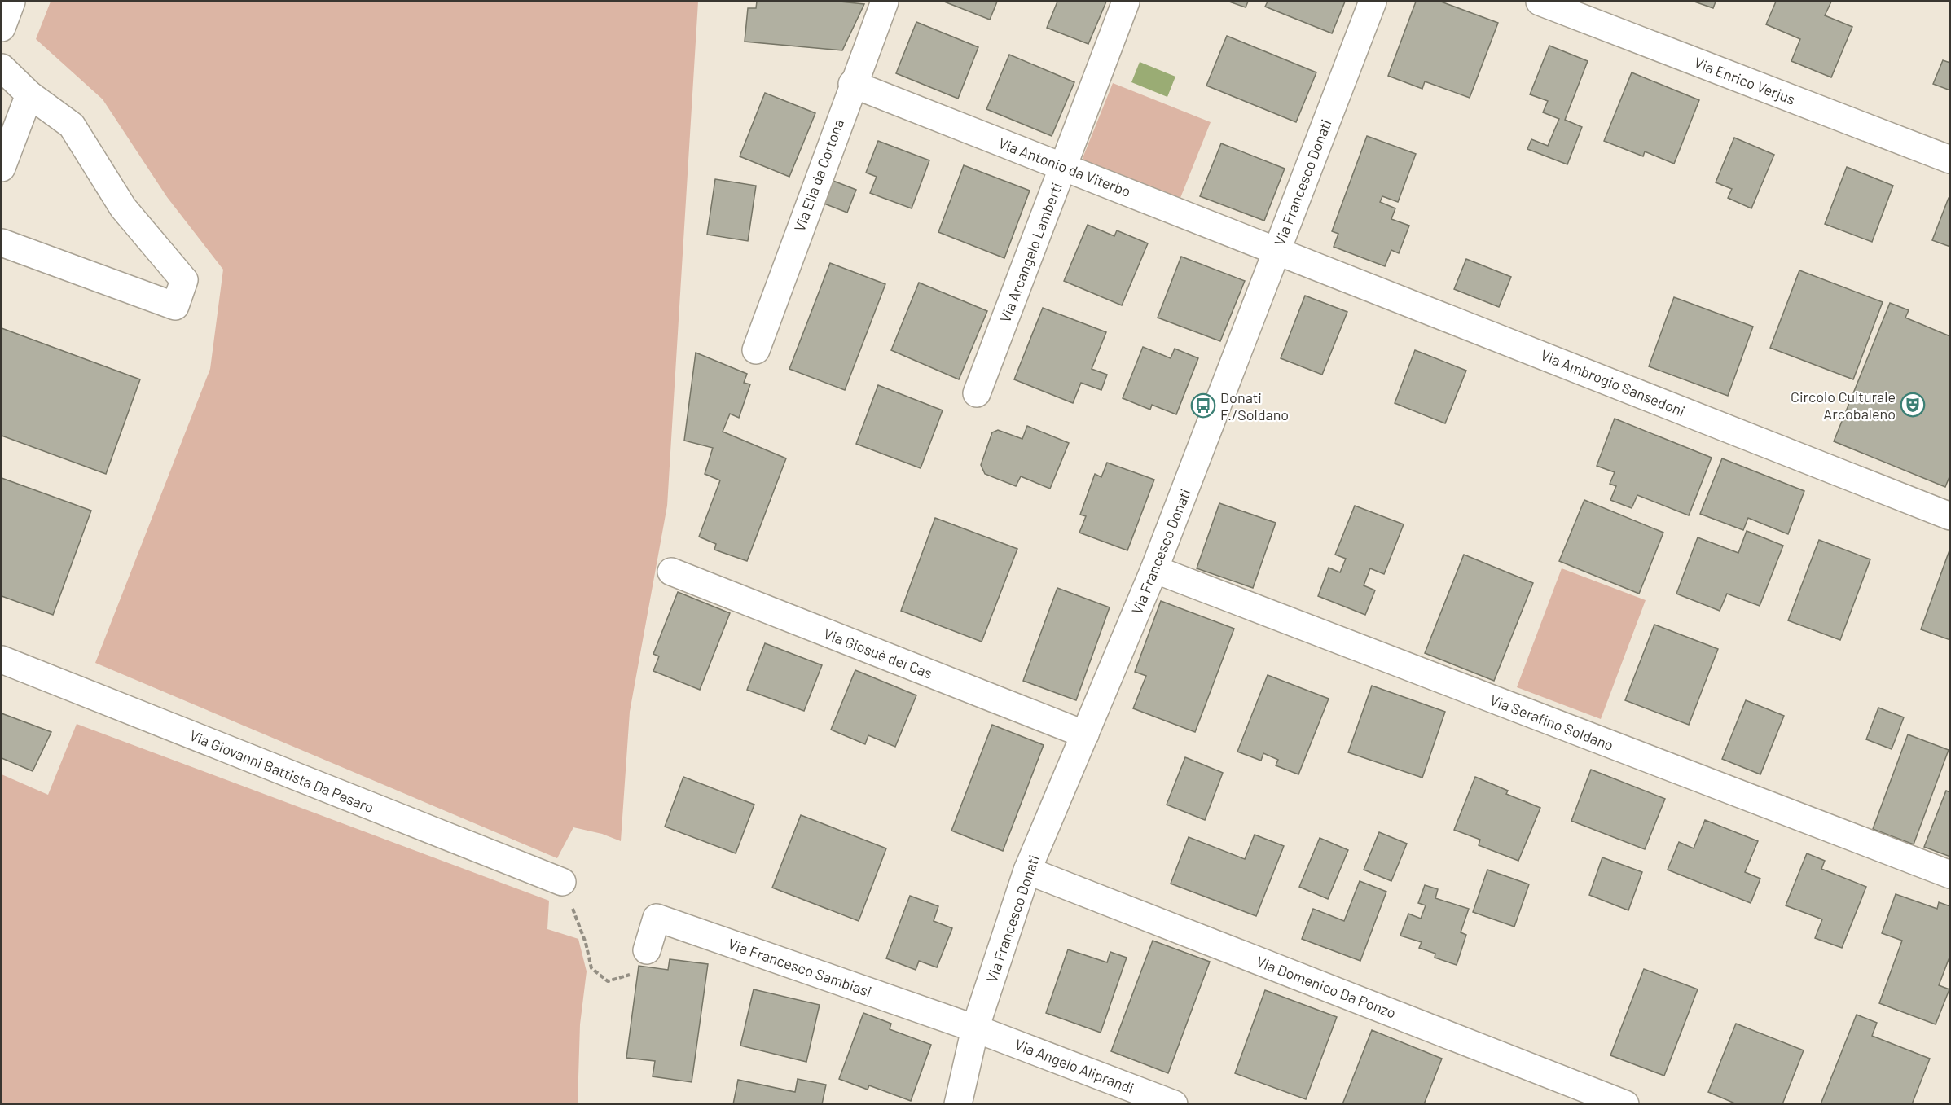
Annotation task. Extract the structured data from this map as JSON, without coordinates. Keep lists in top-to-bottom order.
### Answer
{
  "streets": {
    "street": [
      "Via Enrico Verjus",
      "Via Antonio da Viterbo",
      "Via Elia da Cortona",
      "Via Francesco Donati",
      "Via Arcangelo Lamberti",
      "Via Ambrogio Sansedoni",
      "Via Giosuè dei Cas",
      "Via Serafino Soldano",
      "Via Giovanni Battista Da Pesaro",
      "Via Francesco Sambiasi",
      "Via Domenico Da Ponzo",
      "Via Angelo Aliprandi"
    ]
  },
  "crossings": [
    ["Via Antonio da Viterbo", "Via Elia da Cortona"],
    ["Via Antonio da Viterbo", "Via Francesco Donati"],
    ["Via Antonio da Viterbo", "Via Arcangelo Lamberti"],
    ["Via Antonio da Viterbo", "Via Ambrogio Sansedoni"],
    ["Via Francesco Donati", "Via Ambrogio Sansedoni"],
    ["Via Francesco Donati", "Via Giosuè dei Cas"],
    ["Via Francesco Donati", "Via Serafino Soldano"],
    ["Via Francesco Donati", "Via Francesco Sambiasi"],
    ["Via Francesco Donati", "Via Domenico Da Ponzo"],
    ["Via Francesco Donati", "Via Angelo Aliprandi"],
    ["Via Francesco Sambiasi", "Via Angelo Aliprandi"]
  ],
  "places": {
    "theatre": ["Circolo Culturale Arcobaleno"],
    "bus stop": ["Donati F./Soldano"]
  }
}
